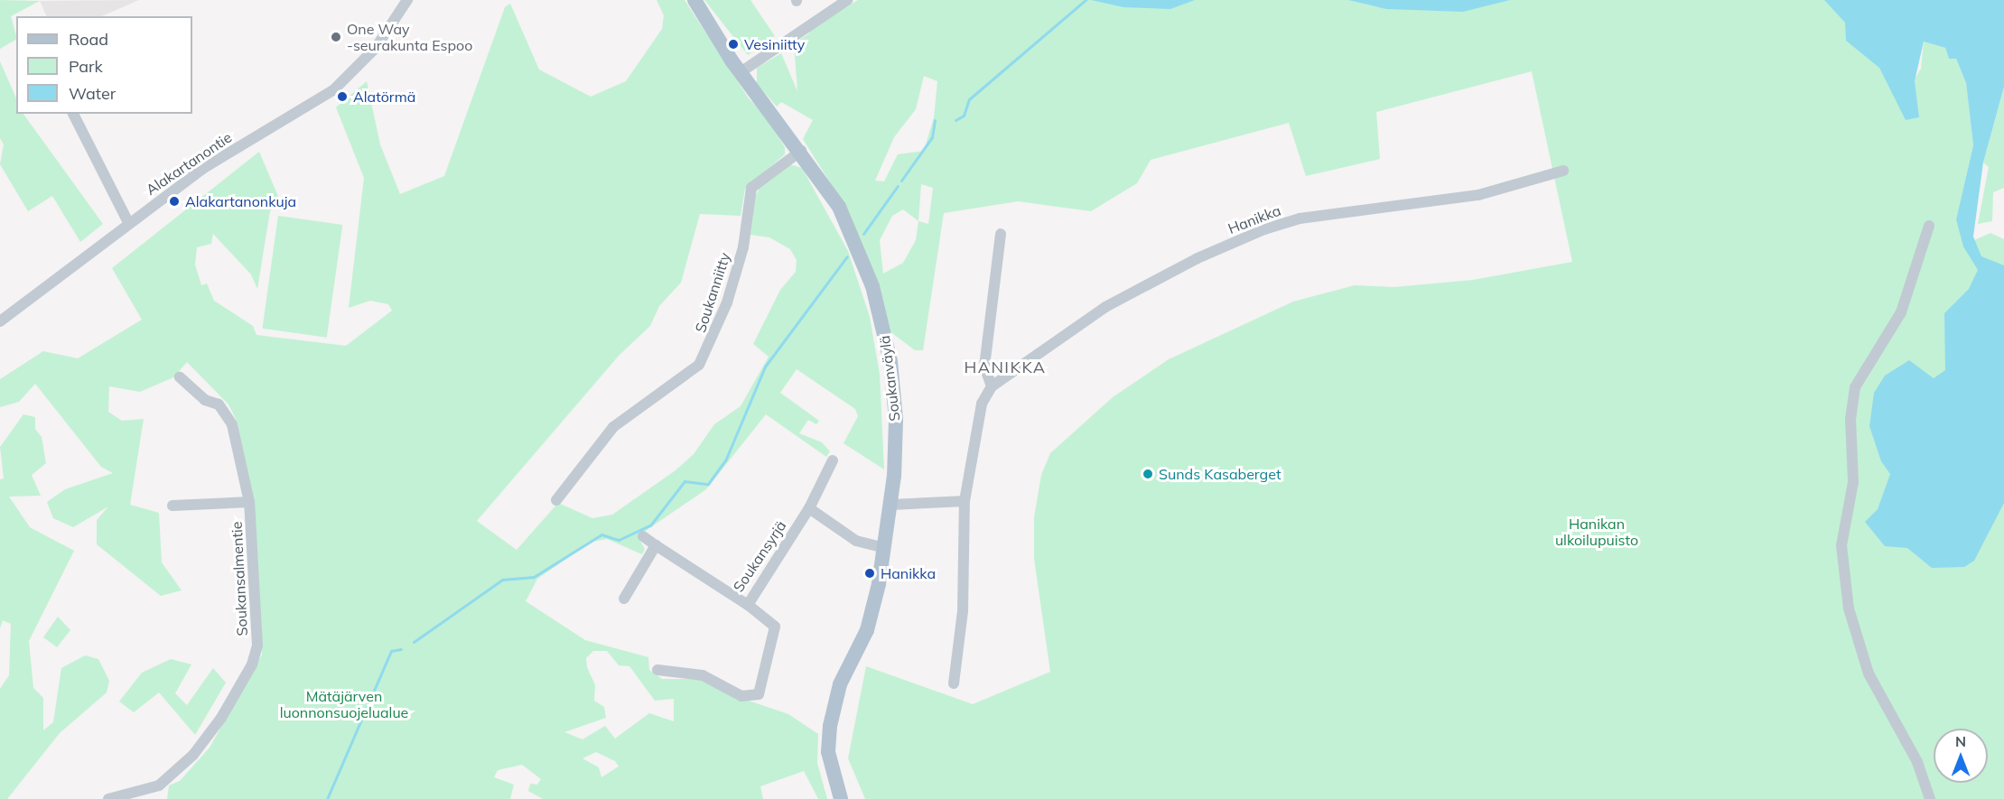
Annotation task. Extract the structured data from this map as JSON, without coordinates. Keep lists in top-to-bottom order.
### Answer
{
  "streets": {
    "main road": ["Soukanväylä"],
    "street": [
      "Alakartanontie",
      "Hanikka",
      "Soukanniitty",
      "Soukansyrjä",
      "Soukansalmentie"
    ]
  },
  "crossings": [
    ["Soukanniitty", "Soukanväylä"]
  ],
  "districts": ["HANIKKA"],
  "parks": ["Hanikan ulkoilupuisto", "Mätäjärven luonnonsuojelualue"],
  "places": [
    "One Way -seurakunta Espoo",
    "Vesiniitty",
    "Alatörmä",
    "Alakartanonkuja",
    "Sunds Kasaberget",
    "Hanikka"
  ],
  "legend": ["Road", "Park", "Water"],
  "north": "top"
}
